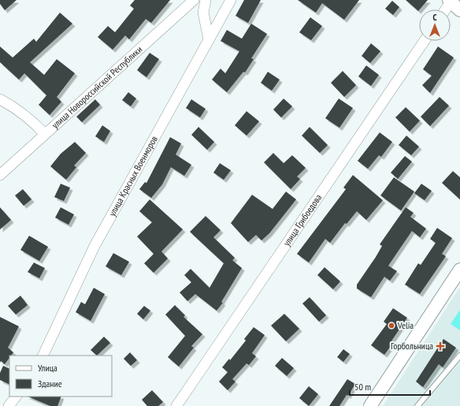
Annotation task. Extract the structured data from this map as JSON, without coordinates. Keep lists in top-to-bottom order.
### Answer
{
  "streets": {
    "street": ["улица Новороссийской Республики", "улица Красных Военморов", "улица Грибоедова"]
  },
  "places": {
    "other": ["Velia"],
    "health": ["Горбольница"]
  },
  "legend": ["Улица", "Здание"],
  "scale_bar": "50 m",
  "north": "top"
}
